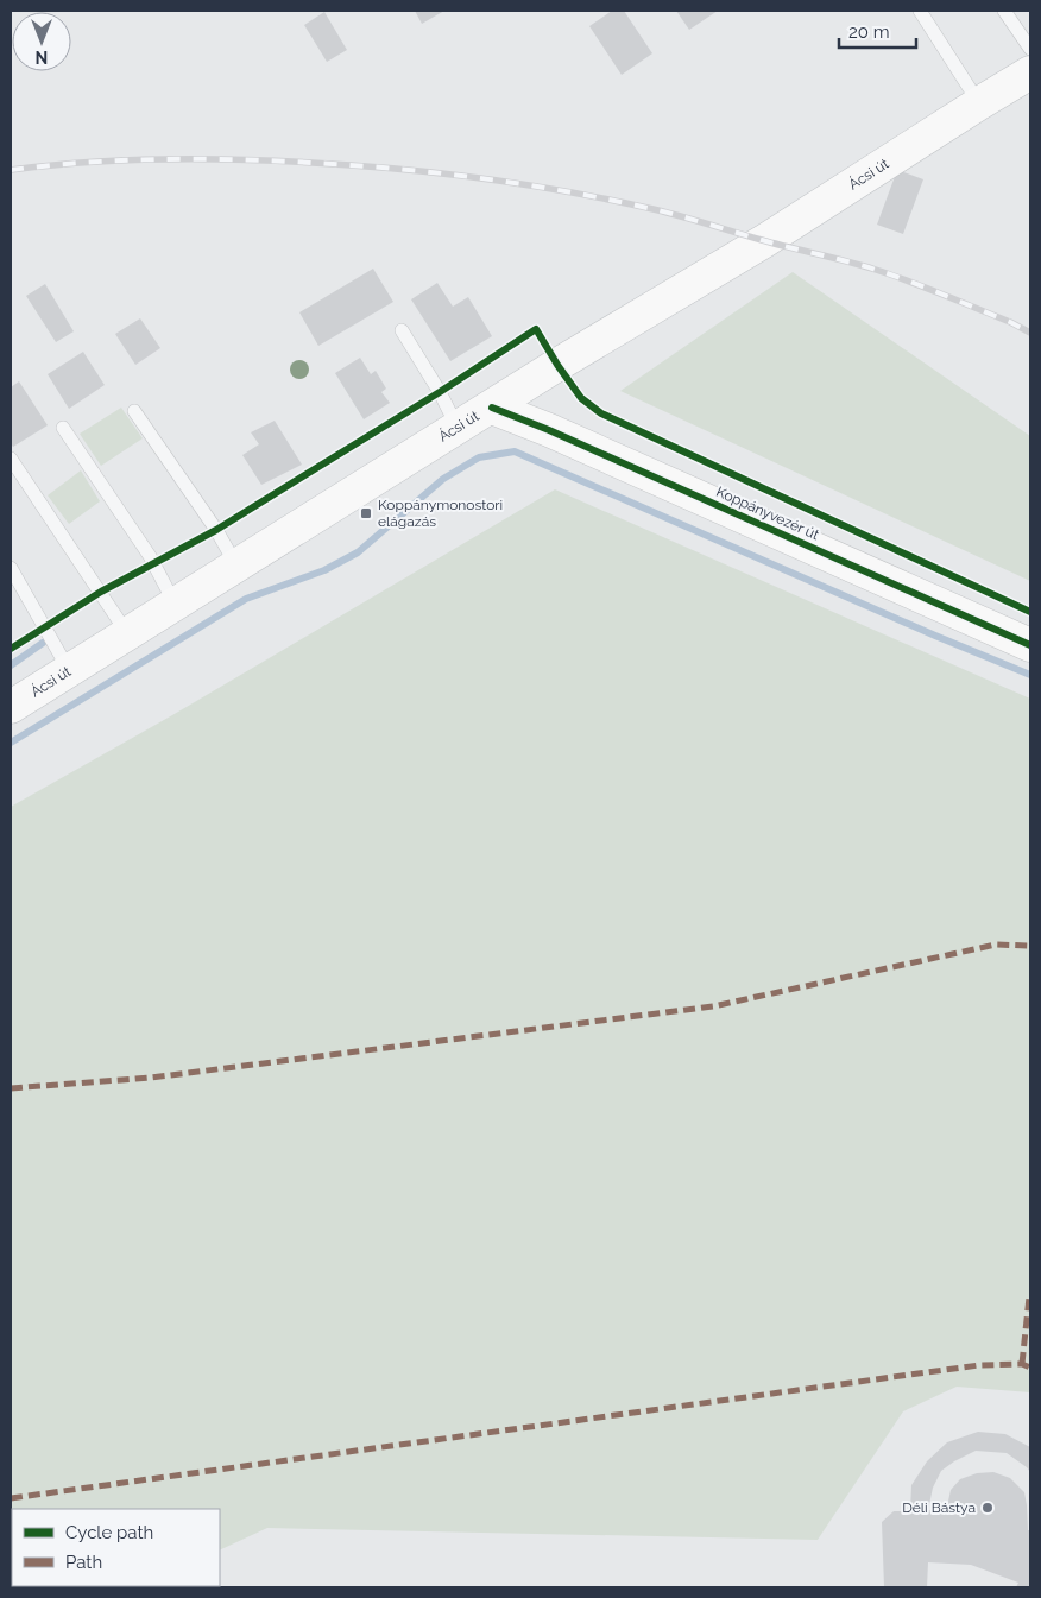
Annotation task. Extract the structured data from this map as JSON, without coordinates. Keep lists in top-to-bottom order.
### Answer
{
  "streets": {
    "main road": ["Ácsi út", "Koppányvezér út"]
  },
  "crossings": [
    ["Ácsi út", "Koppányvezér út"]
  ],
  "places": {
    "transit": ["Koppánymonostori elágazás"],
    "other": ["Déli Bástya"]
  },
  "legend": ["Cycle path", "Path"],
  "scale_bar": "20 m",
  "north": "bottom"
}
